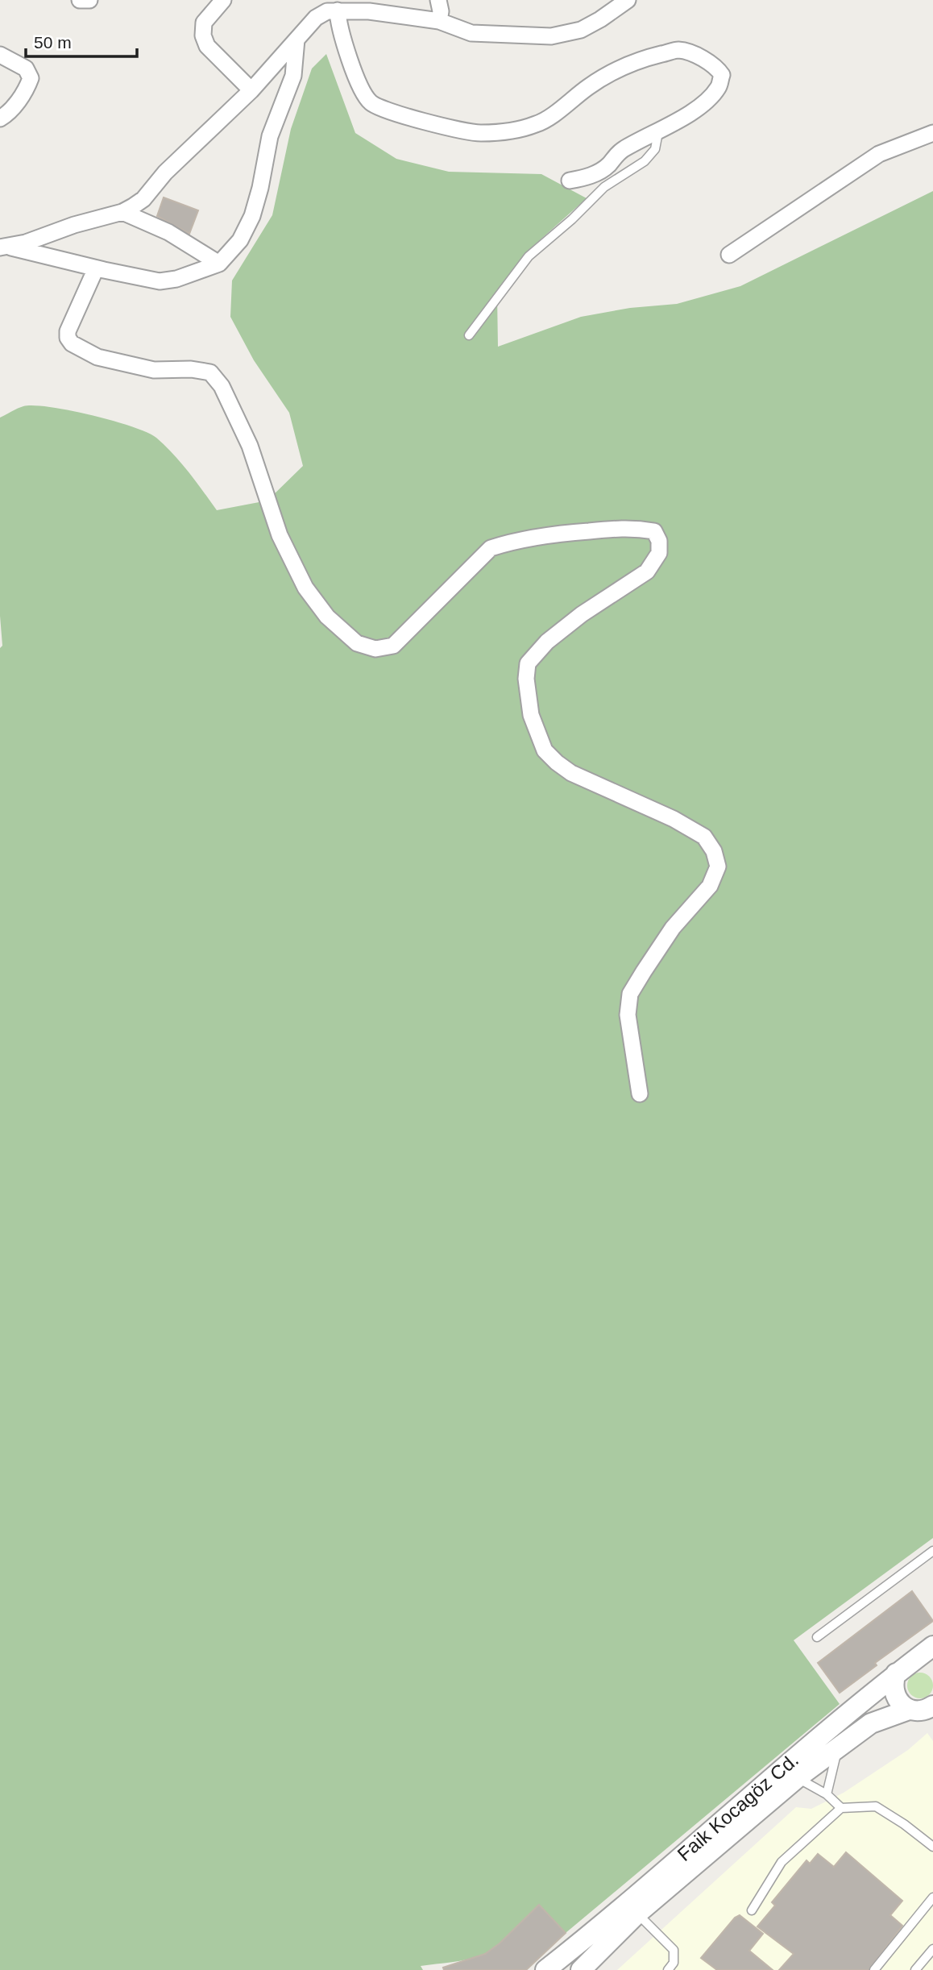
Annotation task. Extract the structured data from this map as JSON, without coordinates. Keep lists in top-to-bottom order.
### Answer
{
  "streets": {
    "street": ["Faik Kocagöz Cd."]
  },
  "scale_bar": "50 m"
}
